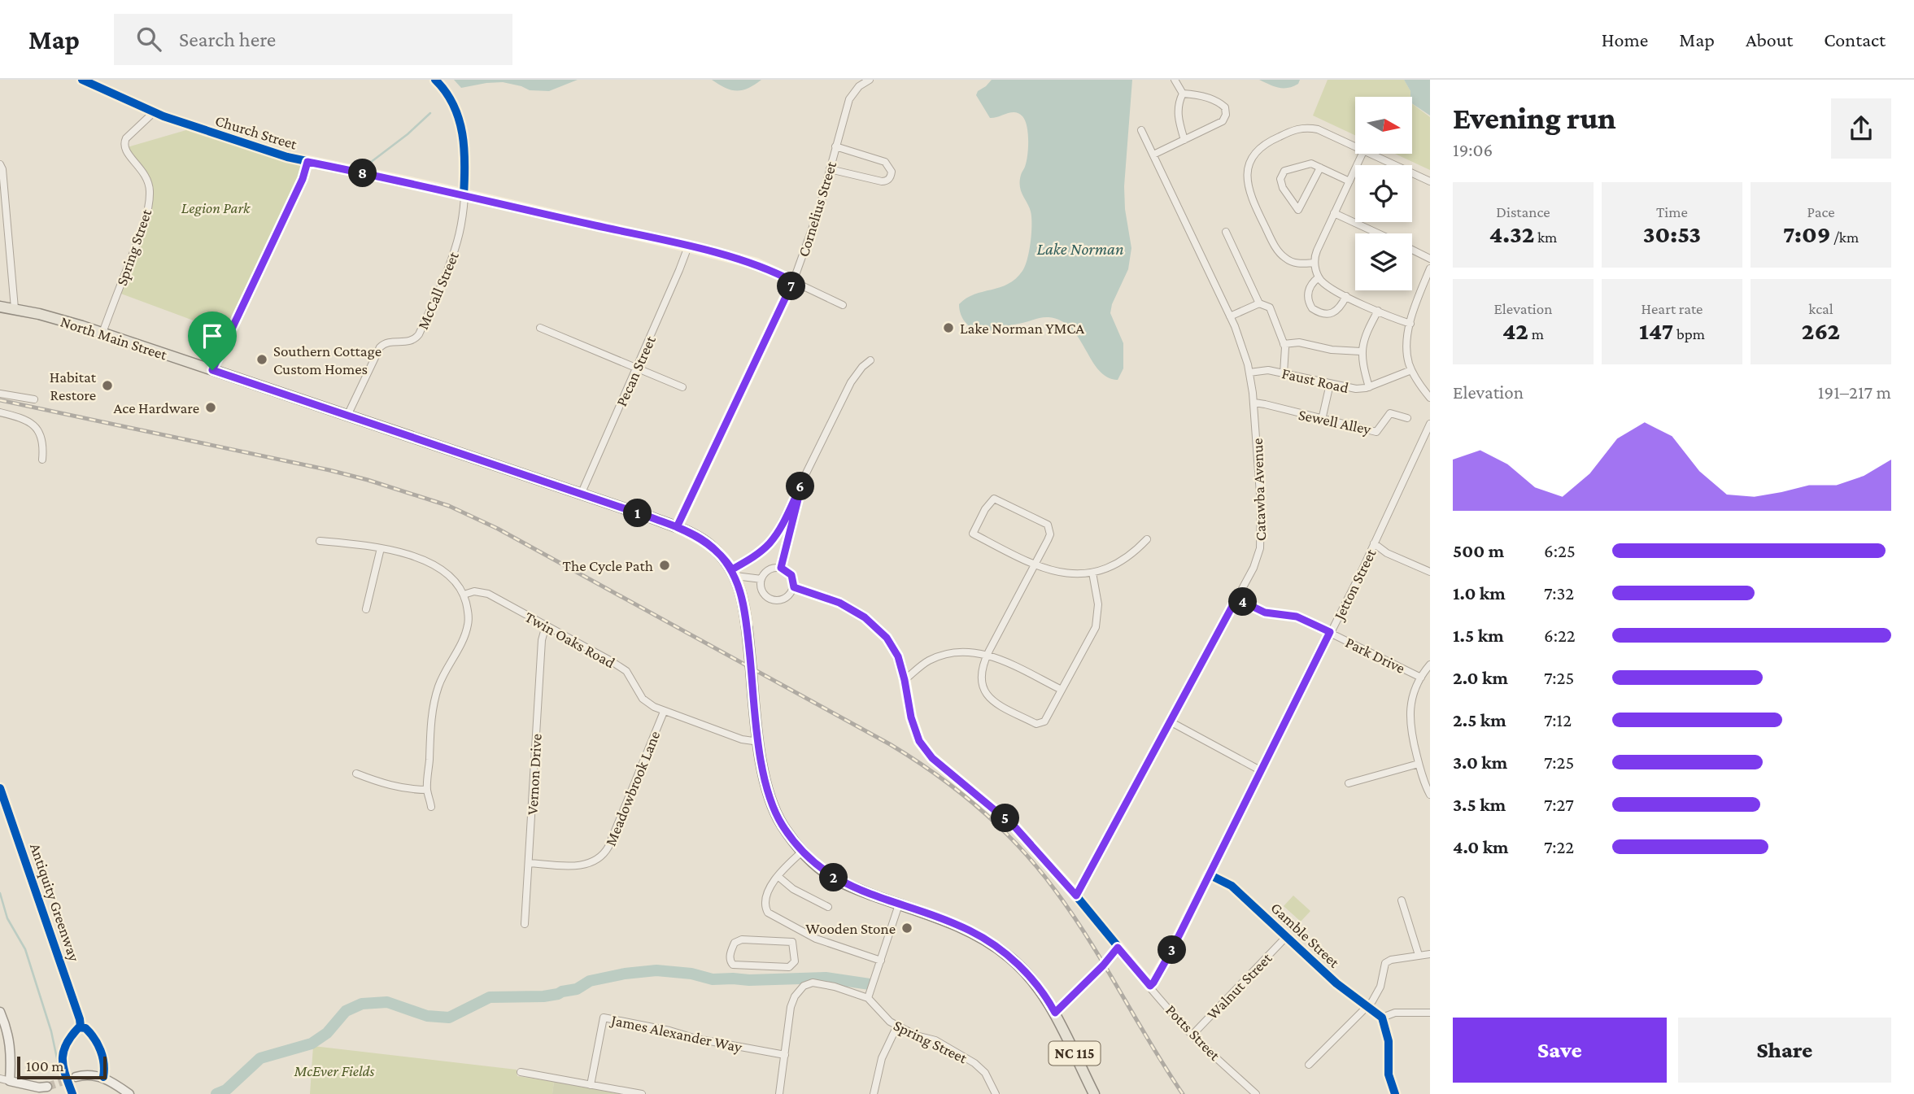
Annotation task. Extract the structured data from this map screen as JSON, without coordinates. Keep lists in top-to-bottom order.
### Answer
{
  "streets": {
    "main road": ["North Main Street", "NC 115"],
    "street": [
      "Church Street",
      "Cornelius Street",
      "Spring Street",
      "McCall Street",
      "Pecan Street",
      "Faust Road",
      "Sewell Alley",
      "Catawba Avenue",
      "Jetton Street",
      "Twin Oaks Road",
      "Park Drive",
      "Vernon Drive",
      "Meadowbrook Lane",
      "Gamble Street",
      "Walnut Street",
      "Potts Street",
      "James Alexander Way"
    ],
    "cycle path": ["Antiquity Greenway"]
  },
  "crossings": [
    ["Church Street", "Cornelius Street"],
    ["Church Street", "Spring Street"],
    ["Church Street", "McCall Street"],
    ["Church Street", "Pecan Street"],
    ["Cornelius Street", "North Main Street"],
    ["Spring Street", "North Main Street"],
    ["Spring Street", "James Alexander Way"],
    ["McCall Street", "North Main Street"],
    ["North Main Street", "Pecan Street"],
    ["North Main Street", "Twin Oaks Road"],
    ["North Main Street", "NC 115"],
    ["Faust Road", "Catawba Avenue"],
    ["Sewell Alley", "Catawba Avenue"],
    ["Catawba Avenue", "Park Drive"],
    ["Catawba Avenue", "Potts Street"],
    ["Jetton Street", "Park Drive"],
    ["Jetton Street", "Gamble Street"],
    ["Jetton Street", "Potts Street"],
    ["Twin Oaks Road", "Vernon Drive"],
    ["Twin Oaks Road", "Meadowbrook Lane"],
    ["Twin Oaks Road", "NC 115"],
    ["Vernon Drive", "Meadowbrook Lane"],
    ["Gamble Street", "Walnut Street"],
    ["Walnut Street", "Potts Street"]
  ],
  "water": ["Lake Norman"],
  "parks": ["Legion Park", "McEver Fields"],
  "places": [
    "Lake Norman YMCA",
    "Southern Cottage Custom Homes",
    "Habitat Restore",
    "Ace Hardware",
    "The Cycle Path",
    "Wooden Stone"
  ],
  "scale_bar": "100 m",
  "north": "right",
  "page": {
    "header": "Map",
    "search": "Search here",
    "nav": [
      "Home",
      "Map",
      "About",
      "Contact"
    ],
    "heading": ["Evening run", "19:06"],
    "pins": [
      "8",
      "7",
      "6",
      "1",
      "4",
      "5",
      "2",
      "3"
    ],
    "stats": [
      ["Distance", "4.32 km"],
      ["Time", "30:53"],
      ["Pace", "7:09 /km"],
      ["Elevation", "42 m"],
      ["Heart rate", "147 bpm"],
      ["kcal", "262"]
    ],
    "chart": ["Elevation", "191–217 m"],
    "list": [
      {
        "name": "500 m",
        "note": "6:25"
      },
      {
        "name": "1.0 km",
        "note": "7:32"
      },
      {
        "name": "1.5 km",
        "note": "6:22"
      },
      {
        "name": "2.0 km",
        "note": "7:25"
      },
      {
        "name": "2.5 km",
        "note": "7:12"
      },
      {
        "name": "3.0 km",
        "note": "7:25"
      },
      {
        "name": "3.5 km",
        "note": "7:27"
      },
      {
        "name": "4.0 km",
        "note": "7:22"
      }
    ],
    "buttons": ["Save", "Share"],
    "scale": "100 m"
  }
}
